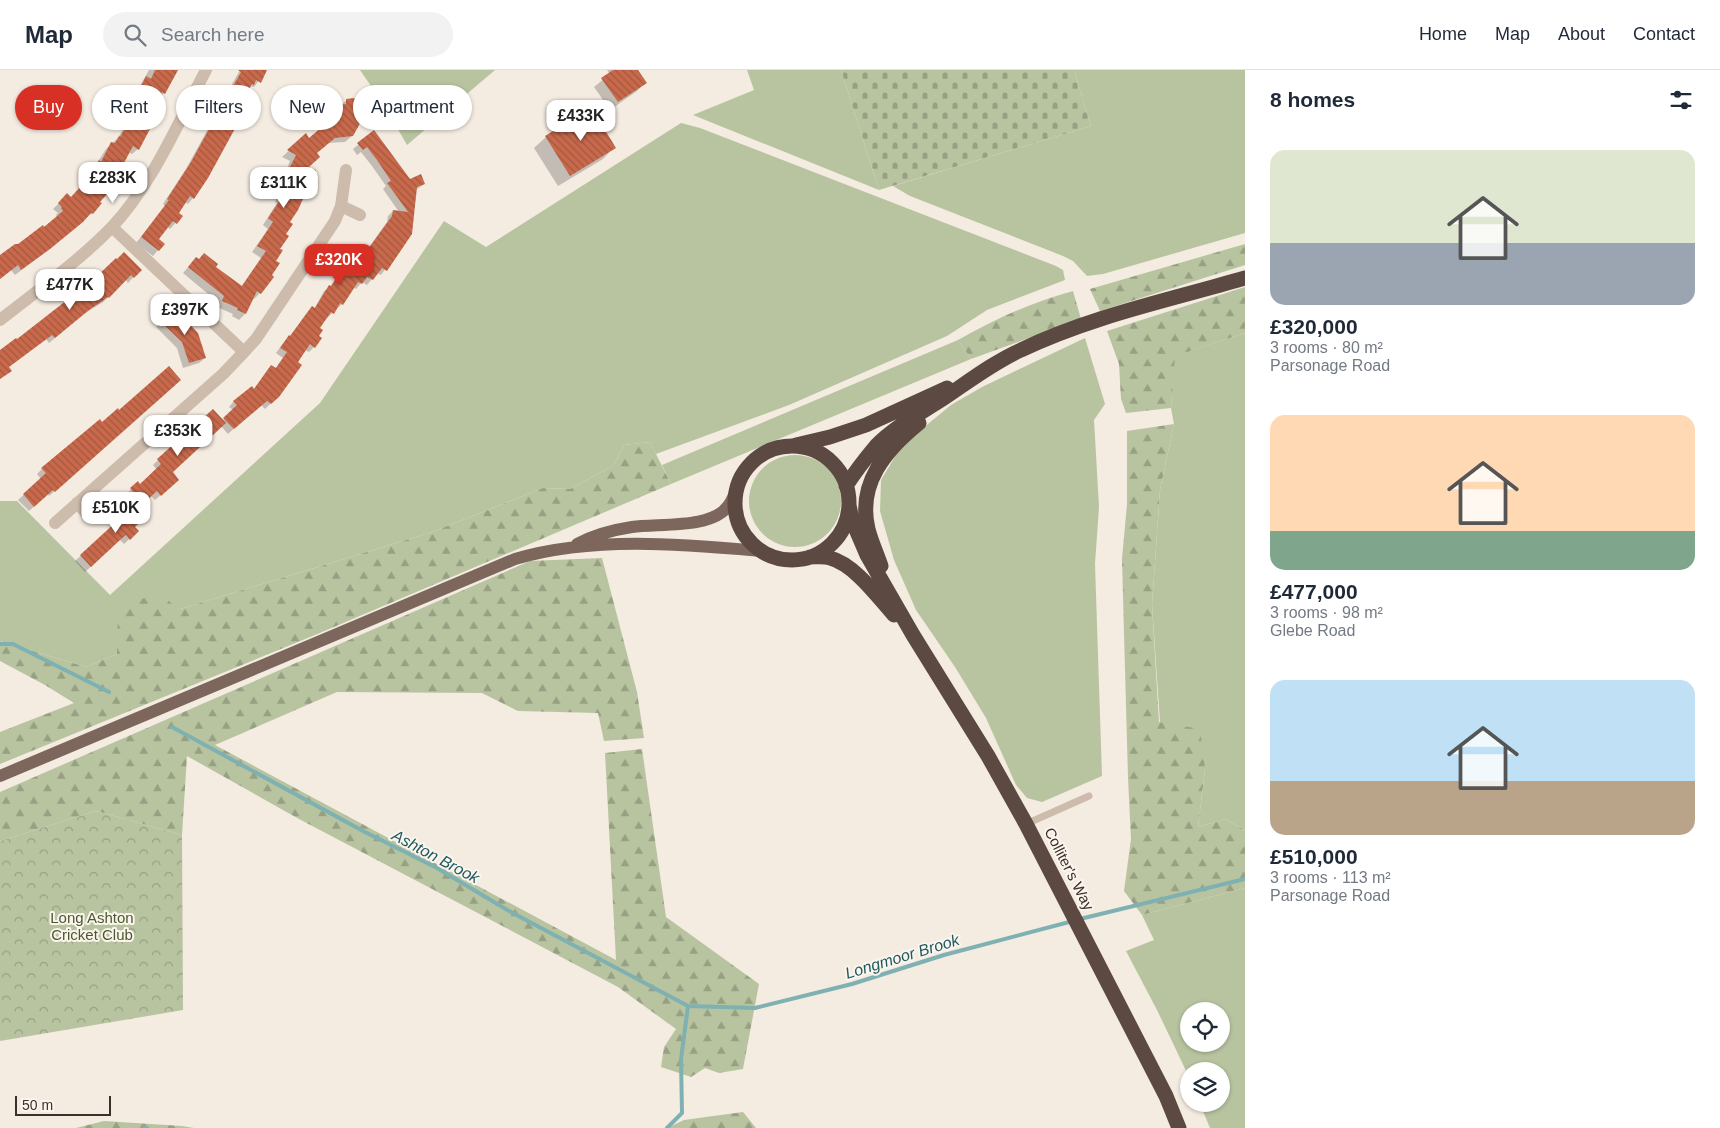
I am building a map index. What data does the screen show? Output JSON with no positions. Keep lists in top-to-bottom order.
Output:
{
  "streets": {
    "highway": ["Colliter's Way"]
  },
  "water": ["Ashton Brook", "Longmoor Brook"],
  "parks": ["Long Ashton Cricket Club"],
  "scale_bar": "50 m",
  "page": {
    "header": "Map",
    "search": "Search here",
    "nav": [
      "Home",
      "Map",
      "About",
      "Contact"
    ],
    "heading": "8 homes",
    "chip": [
      "Buy",
      "Rent",
      "Filters",
      "New",
      "Apartment"
    ],
    "price": [
      "£433K",
      "£283K",
      "£311K",
      "£320K",
      "£477K",
      "£397K",
      "£353K",
      "£510K"
    ],
    "list": [
      {
        "name": "£320,000",
        "note": "3 rooms · 80 m² · Parsonage Road"
      },
      {
        "name": "£477,000",
        "note": "3 rooms · 98 m² · Glebe Road"
      },
      {
        "name": "£510,000",
        "note": "3 rooms · 113 m² · Parsonage Road"
      }
    ],
    "scale": "50 m"
  }
}
